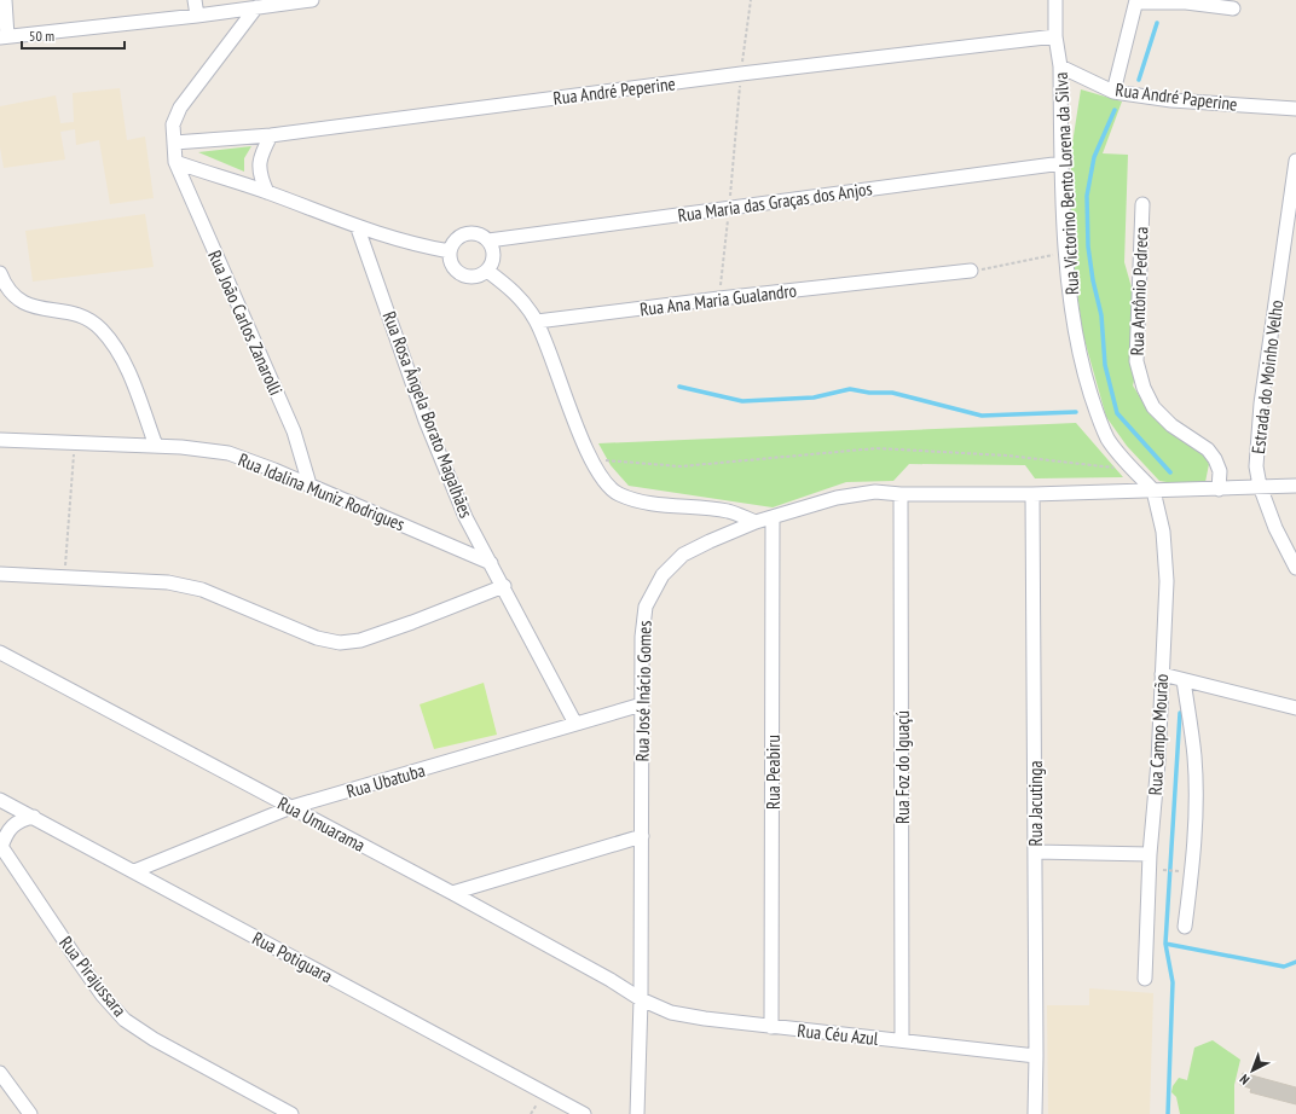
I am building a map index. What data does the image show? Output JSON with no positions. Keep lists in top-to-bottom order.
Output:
{
  "streets": {
    "street": [
      "Rua André Peperine",
      "Rua André Paperine",
      "Rua Victorino Bento Lorena da Silva",
      "Rua Maria das Graças dos Anjos",
      "Rua Antônio Pedreca",
      "Rua Ana Maria Gualandro",
      "Rua João Carlos Zanarolli",
      "Estrada do Moinho Velho",
      "Rua Rosa Ângela Borato Magalhães",
      "Rua Idalina Muniz Rodrigues",
      "Rua José Inácio Gomes",
      "Rua Campo Mourão",
      "Rua Foz do Iguaçú",
      "Rua Peabiru",
      "Rua Ubatuba",
      "Rua Jacutinga",
      "Rua Umuarama",
      "Rua Potiguara",
      "Rua Pirajussara",
      "Rua Céu Azul"
    ]
  },
  "crossings": [
    ["Rua André Peperine", "Rua Victorino Bento Lorena da Silva"],
    ["Rua André Paperine", "Rua Victorino Bento Lorena da Silva"],
    ["Rua Victorino Bento Lorena da Silva", "Rua Maria das Graças dos Anjos"],
    ["Rua Victorino Bento Lorena da Silva", "Rua José Inácio Gomes"],
    ["Rua Victorino Bento Lorena da Silva", "Rua Campo Mourão"],
    ["Rua Antônio Pedreca", "Rua José Inácio Gomes"],
    ["Rua João Carlos Zanarolli", "Rua Idalina Muniz Rodrigues"],
    ["Estrada do Moinho Velho", "Rua José Inácio Gomes"],
    ["Rua Rosa Ângela Borato Magalhães", "Rua Idalina Muniz Rodrigues"],
    ["Rua Rosa Ângela Borato Magalhães", "Rua Ubatuba"],
    ["Rua José Inácio Gomes", "Rua Campo Mourão"],
    ["Rua José Inácio Gomes", "Rua Foz do Iguaçú"],
    ["Rua José Inácio Gomes", "Rua Peabiru"],
    ["Rua José Inácio Gomes", "Rua Ubatuba"],
    ["Rua José Inácio Gomes", "Rua Jacutinga"],
    ["Rua José Inácio Gomes", "Rua Umuarama"],
    ["Rua José Inácio Gomes", "Rua Céu Azul"],
    ["Rua Foz do Iguaçú", "Rua Céu Azul"],
    ["Rua Peabiru", "Rua Céu Azul"],
    ["Rua Ubatuba", "Rua Umuarama"],
    ["Rua Ubatuba", "Rua Potiguara"],
    ["Rua Jacutinga", "Rua Céu Azul"],
    ["Rua Umuarama", "Rua Céu Azul"],
    ["Rua Potiguara", "Rua Pirajussara"]
  ],
  "scale_bar": "50 m",
  "north": "bottom left"
}
